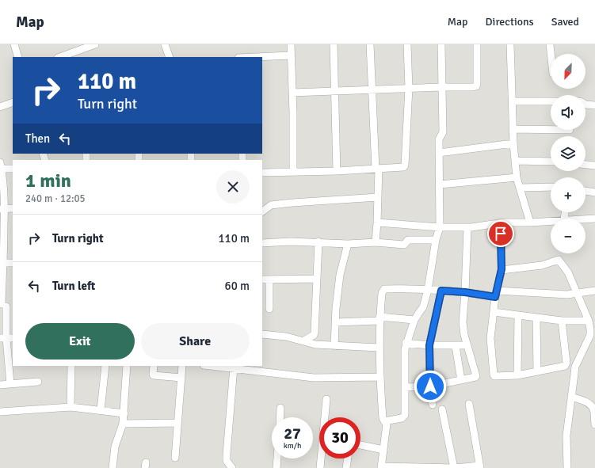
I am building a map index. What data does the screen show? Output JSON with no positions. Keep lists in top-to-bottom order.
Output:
{
  "north": "bottom left",
  "page": {
    "header": "Map",
    "nav": ["Map", "Directions", "Saved"],
    "map_buttons": ["+", "−"],
    "turn": ["110 m", "Turn right"],
    "then": "Then",
    "heading": ["1 min", "240 m · 12:05"],
    "list": [
      {
        "name": "Turn right",
        "value": "110 m"
      },
      {
        "name": "Turn left",
        "value": "60 m"
      }
    ],
    "buttons": ["Exit", "Share"],
    "speed": "27 km/h",
    "limit": "30"
  }
}
